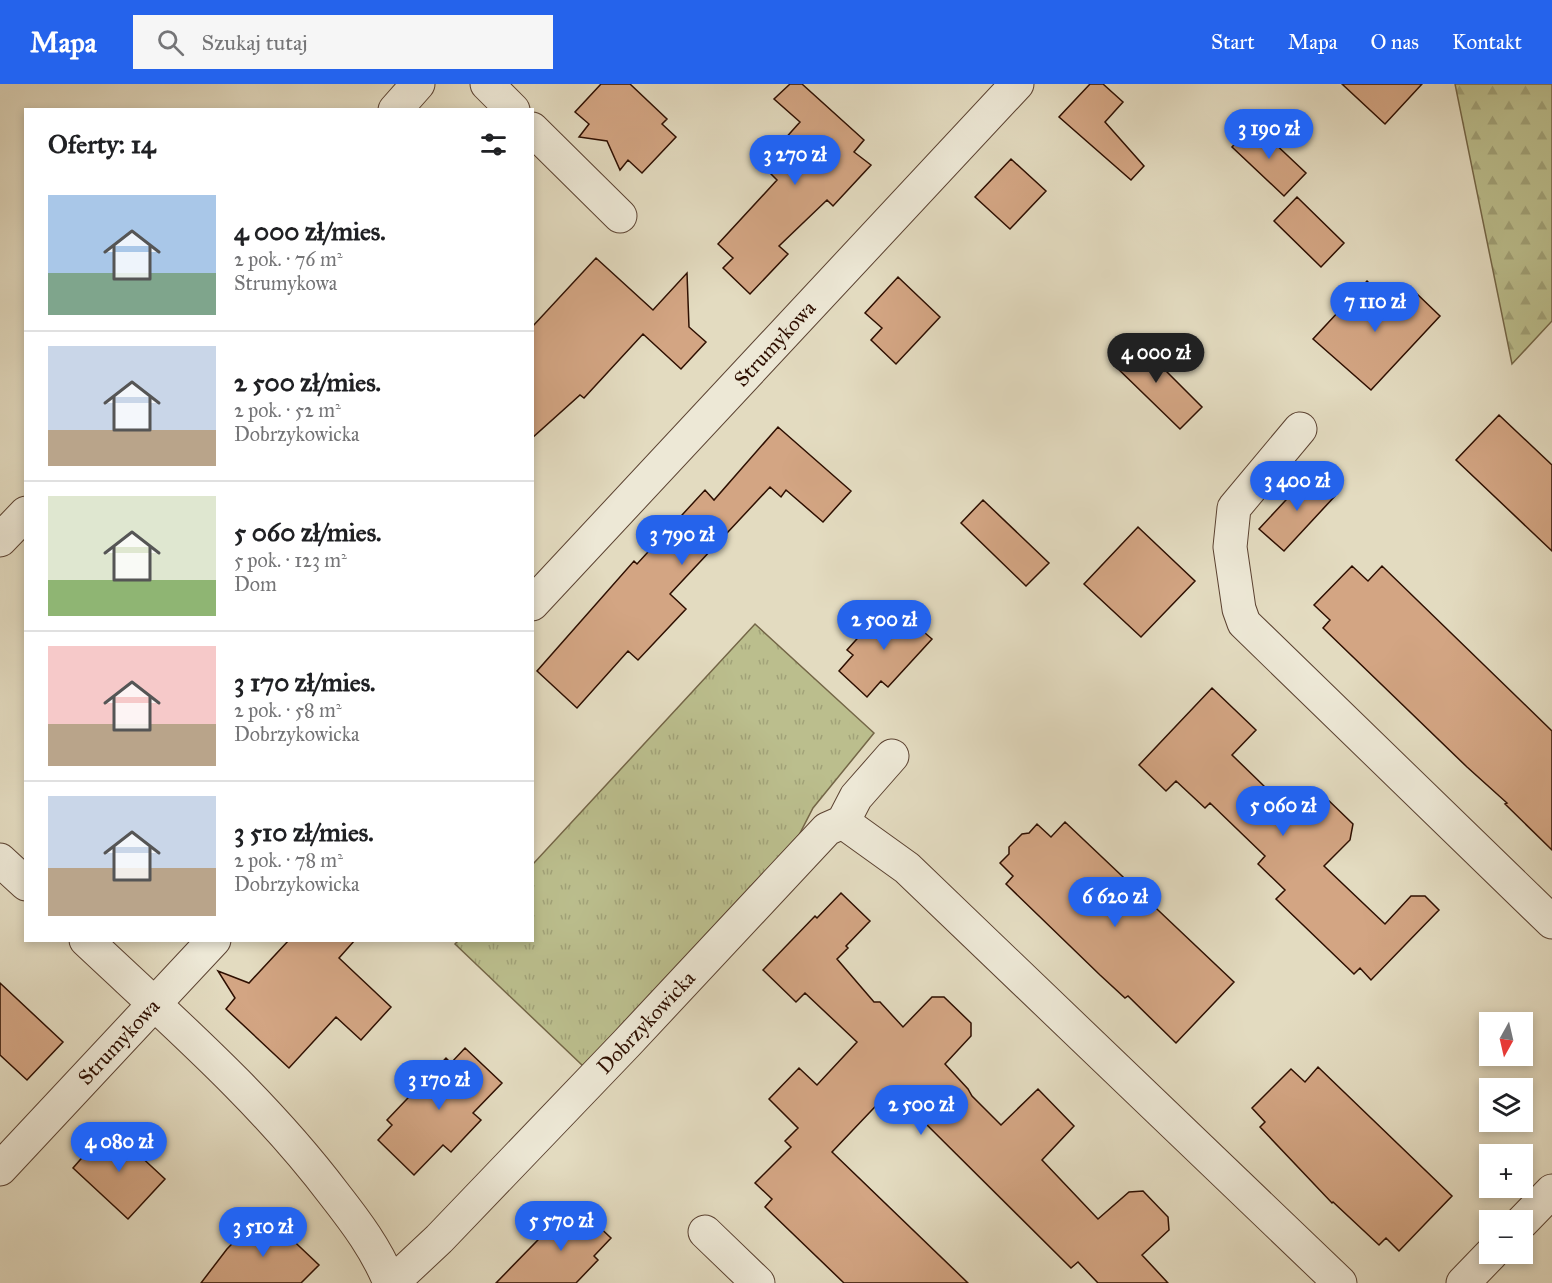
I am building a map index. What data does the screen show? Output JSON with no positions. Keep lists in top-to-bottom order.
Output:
{
  "streets": {
    "street": ["Strumykowa", "Dobrzykowicka"]
  },
  "north": "bottom",
  "page": {
    "header": "Mapa",
    "search": "Szukaj tutaj",
    "nav": [
      "Start",
      "Mapa",
      "O nas",
      "Kontakt"
    ],
    "heading": "Oferty: 14",
    "price": [
      "3 190 zł",
      "3 270 zł",
      "7 110 zł",
      "4 000 zł",
      "3 400 zł",
      "3 790 zł",
      "2 500 zł",
      "5 060 zł",
      "6 620 zł",
      "3 170 zł",
      "2 500 zł",
      "4 080 zł",
      "5 570 zł",
      "3 510 zł"
    ],
    "list": [
      {
        "name": "4 000 zł/mies.",
        "note": "2 pok. · 76 m² · Strumykowa"
      },
      {
        "name": "2 500 zł/mies.",
        "note": "2 pok. · 52 m² · Dobrzykowicka"
      },
      {
        "name": "5 060 zł/mies.",
        "note": "5 pok. · 123 m² · Dom"
      },
      {
        "name": "3 170 zł/mies.",
        "note": "2 pok. · 58 m² · Dobrzykowicka"
      },
      {
        "name": "3 510 zł/mies.",
        "note": "2 pok. · 78 m² · Dobrzykowicka"
      }
    ],
    "map_buttons": ["+", "−"]
  }
}
